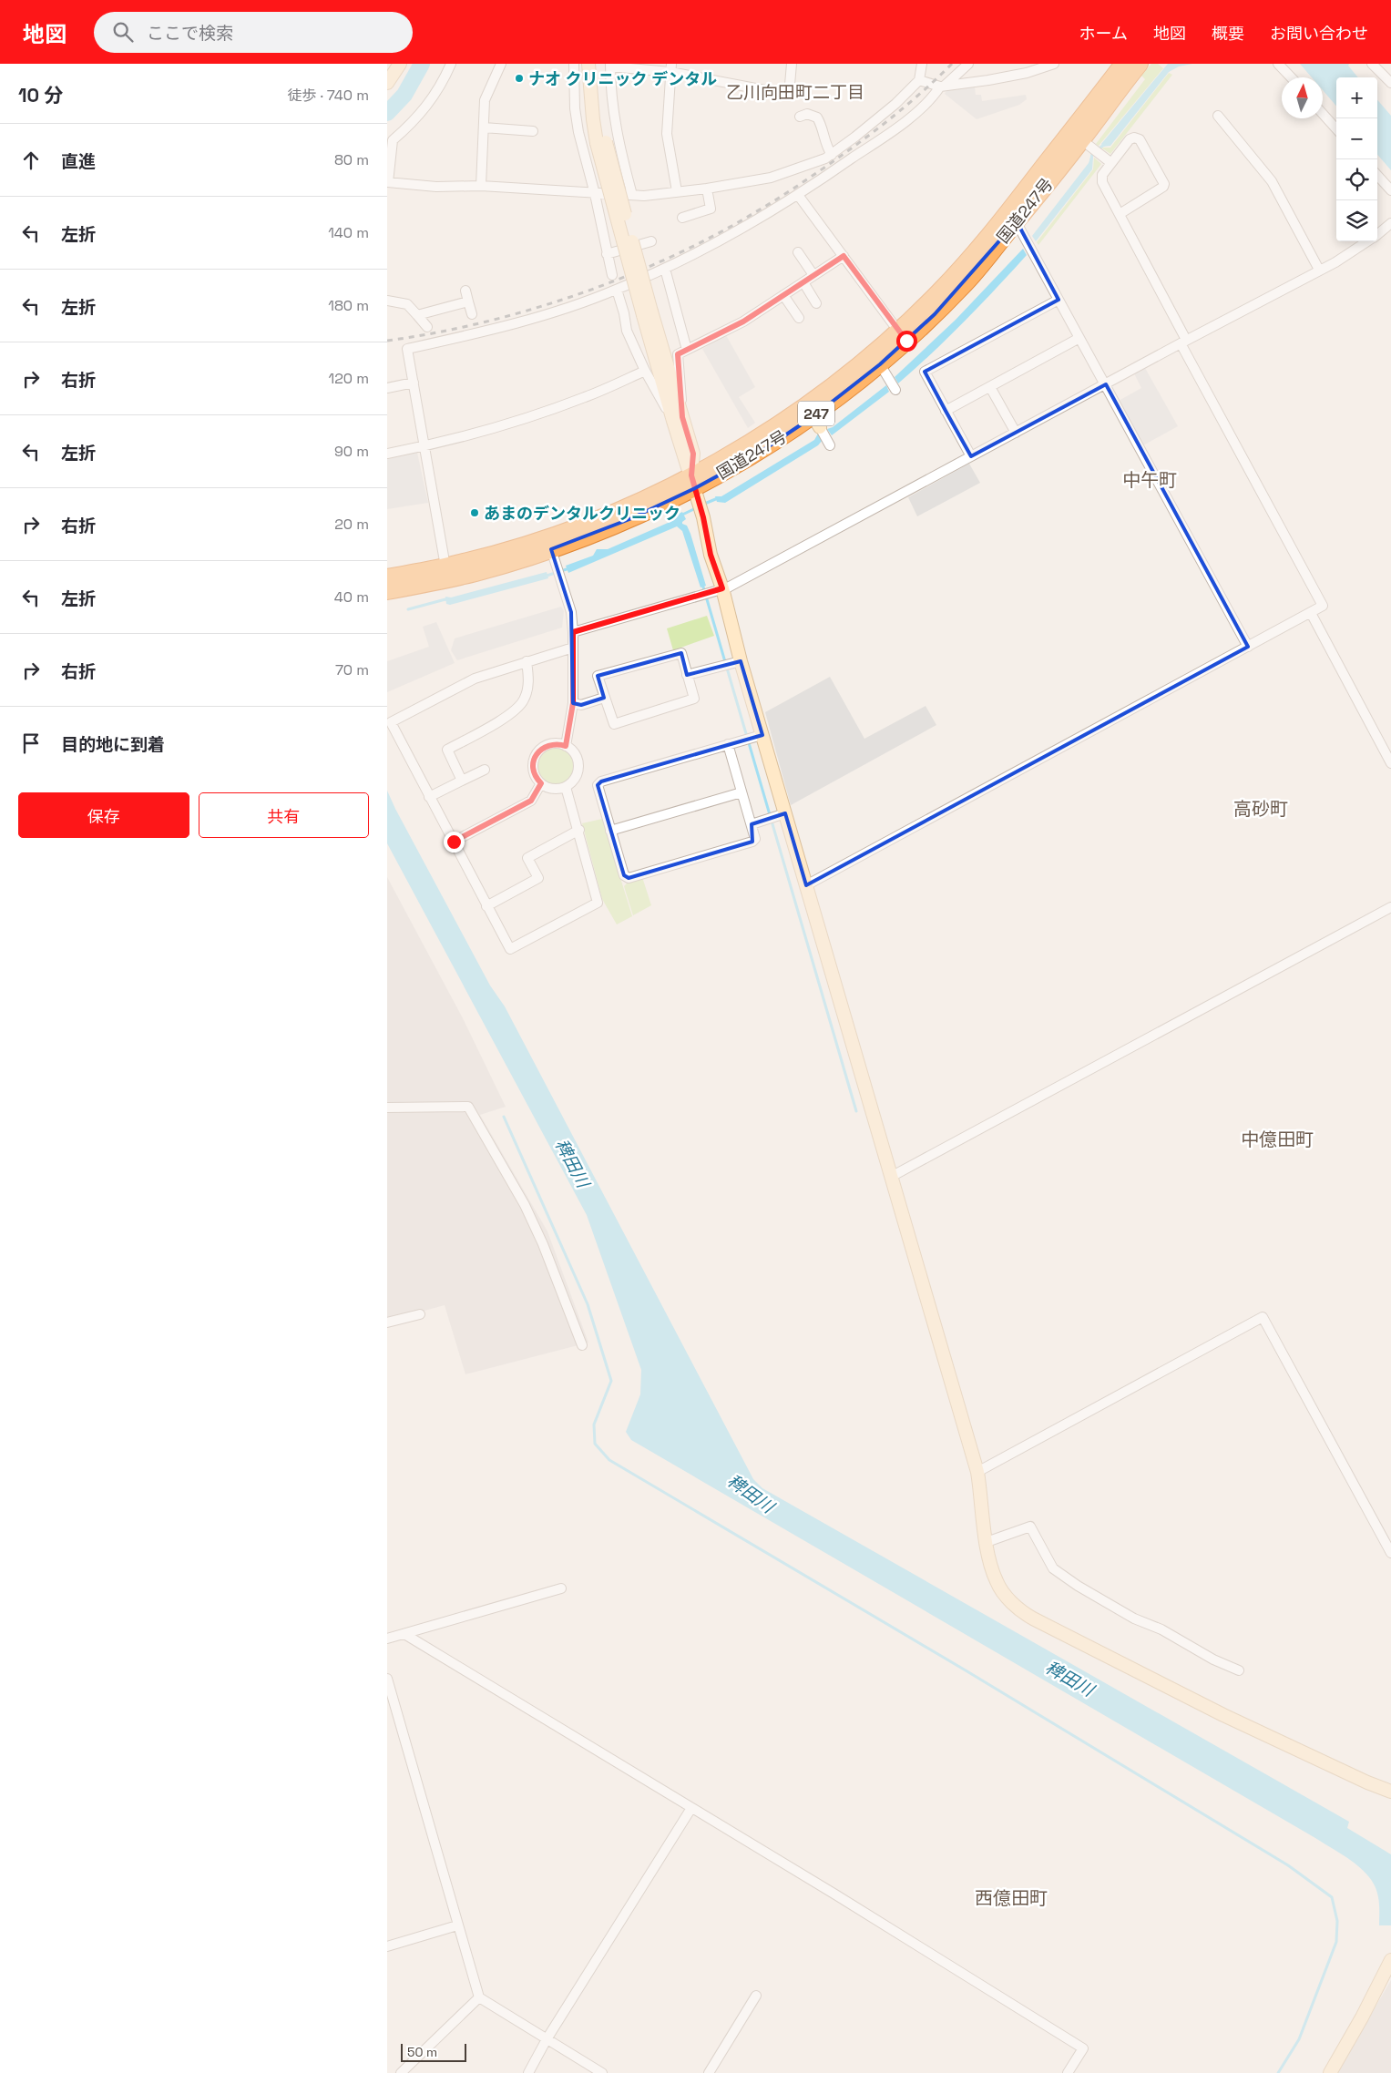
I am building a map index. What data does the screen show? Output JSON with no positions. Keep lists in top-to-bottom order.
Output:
{
  "streets": {
    "highway": ["国道247号", "247"]
  },
  "districts": [
    "乙川向田町二丁目",
    "中午町",
    "高砂町",
    "中億田町",
    "西億田町"
  ],
  "water": ["稗田川"],
  "places": ["ナオ クリニック デンタル", "あまのデンタルクリニック"],
  "scale_bar": "50 m",
  "north": "top",
  "page": {
    "header": "地図",
    "search": "ここで検索",
    "nav": [
      "ホーム",
      "地図",
      "概要",
      "お問い合わせ"
    ],
    "heading": ["10 分", "徒歩 · 740 m"],
    "map_buttons": ["+", "−"],
    "list": [
      ["直進", "80 m"],
      ["左折", "140 m"],
      ["左折", "180 m"],
      ["右折", "120 m"],
      ["左折", "90 m"],
      ["右折", "20 m"],
      ["左折", "40 m"],
      ["右折", "70 m"],
      "目的地に到着"
    ],
    "buttons": ["保存", "共有"],
    "scale": "50 m"
  }
}
